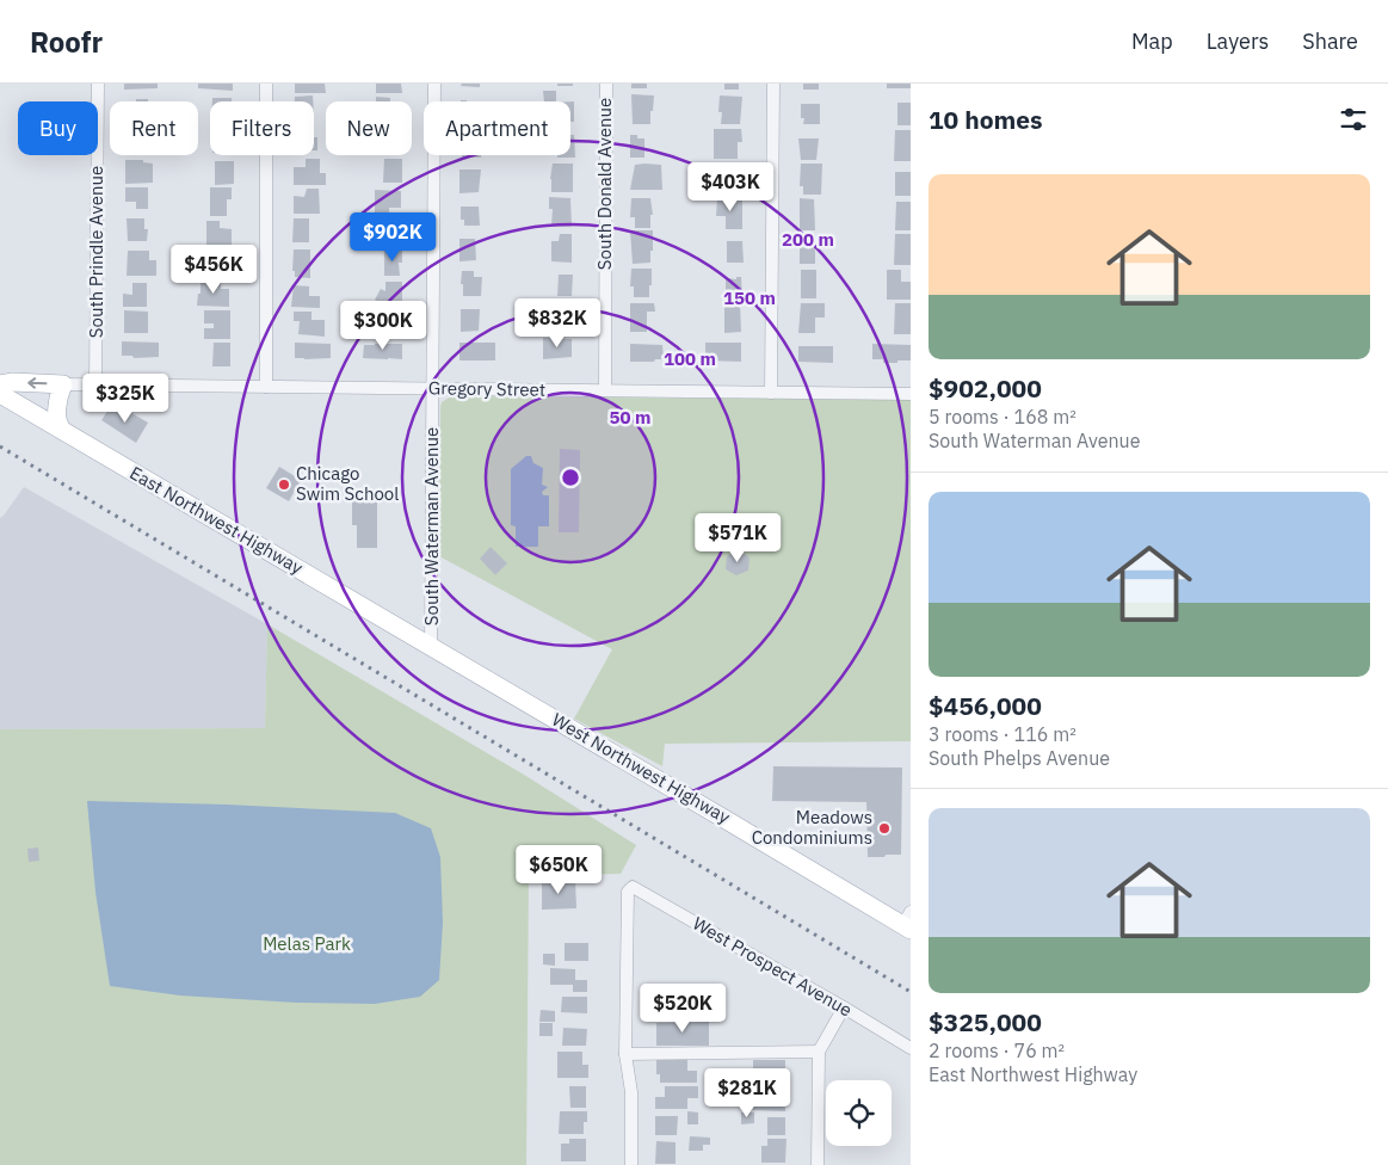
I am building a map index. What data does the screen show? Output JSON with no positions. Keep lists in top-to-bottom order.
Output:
{
  "streets": {
    "main road": ["East Northwest Highway", "West Northwest Highway"],
    "street": [
      "South Donald Avenue",
      "South Prindle Avenue",
      "Gregory Street",
      "South Waterman Avenue",
      "West Prospect Avenue"
    ]
  },
  "crossings": [
    ["South Donald Avenue", "Gregory Street"],
    ["South Prindle Avenue", "Gregory Street"],
    ["Gregory Street", "South Waterman Avenue"],
    ["East Northwest Highway", "South Waterman Avenue"],
    ["East Northwest Highway", "West Northwest Highway"],
    ["South Waterman Avenue", "West Northwest Highway"]
  ],
  "parks": ["Melas Park"],
  "places": ["Chicago Swim School", "Meadows Condominiums"],
  "page": {
    "header": "Roofr",
    "nav": ["Map", "Layers", "Share"],
    "heading": "10 homes",
    "chip": [
      "Buy",
      "Rent",
      "Filters",
      "New",
      "Apartment"
    ],
    "list": [
      {
        "name": "$902,000",
        "note": "5 rooms · 168 m² · South Waterman Avenue"
      },
      {
        "name": "$456,000",
        "note": "3 rooms · 116 m² · South Phelps Avenue"
      },
      {
        "name": "$325,000",
        "note": "2 rooms · 76 m² · East Northwest Highway"
      }
    ],
    "price": [
      "$403K",
      "$902K",
      "$456K",
      "$832K",
      "$300K",
      "$325K",
      "$571K",
      "$650K",
      "$520K",
      "$281K"
    ]
  },
  "rings": [
    "200 m",
    "150 m",
    "100 m",
    "50 m"
  ]
}
